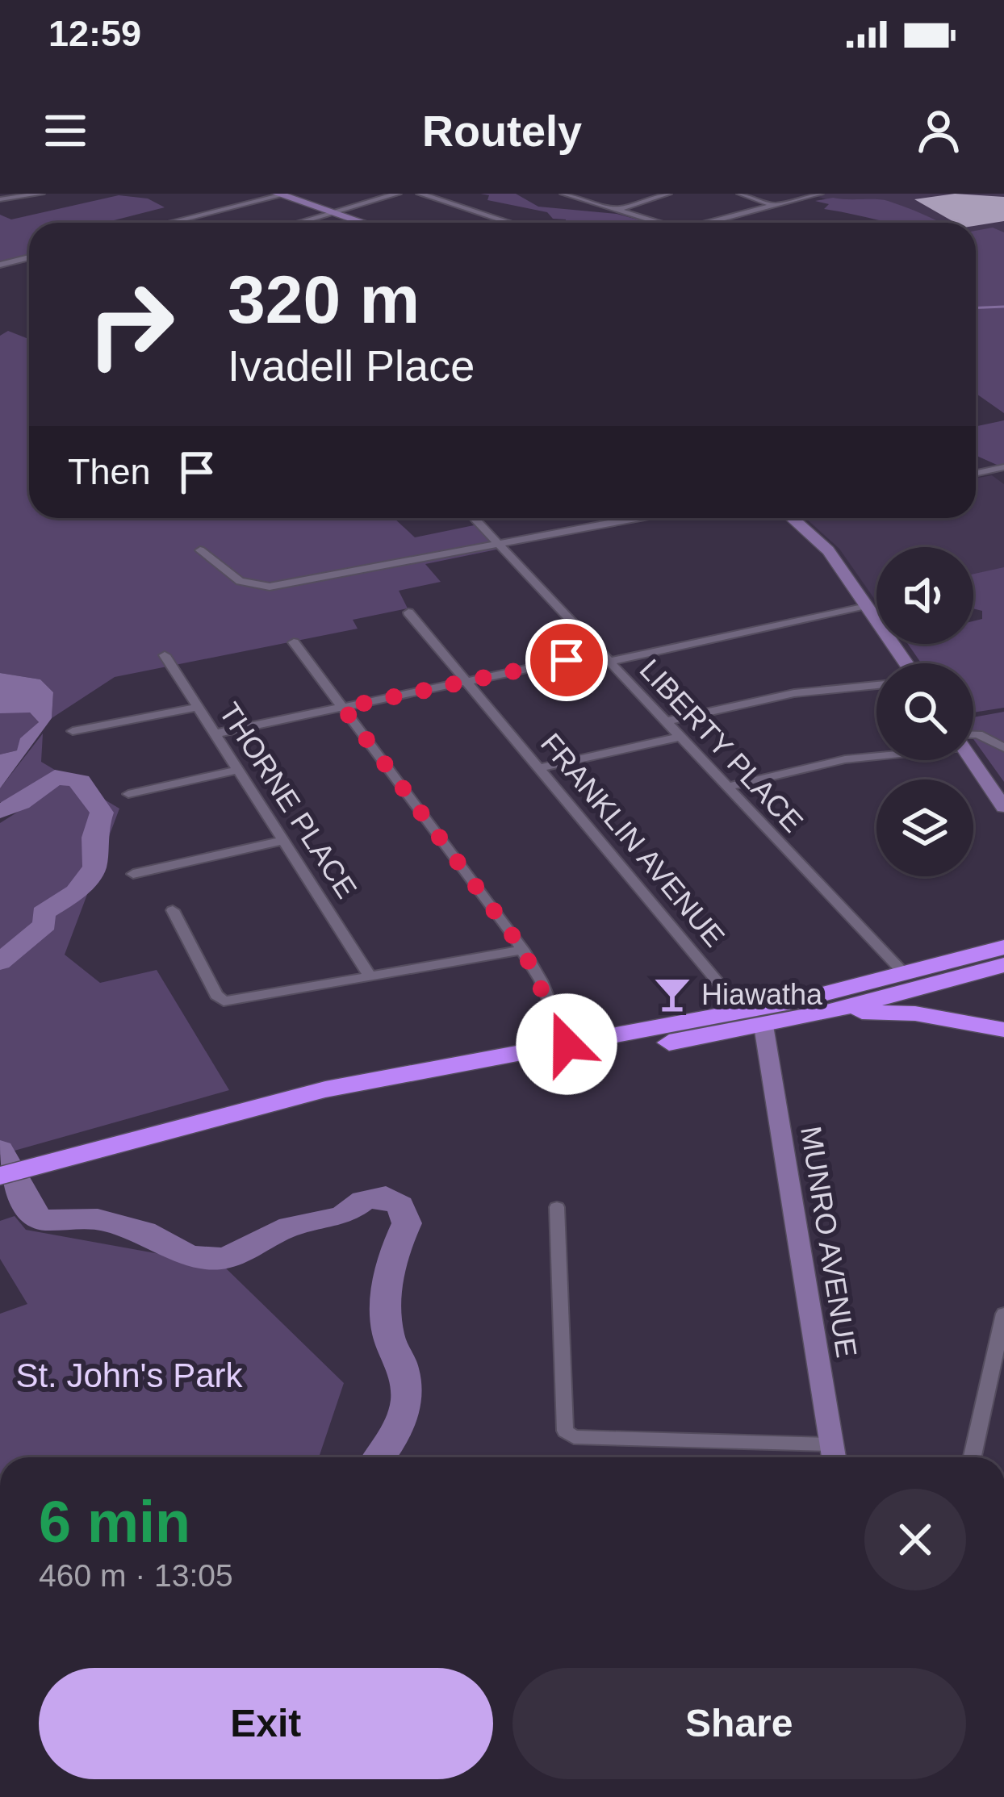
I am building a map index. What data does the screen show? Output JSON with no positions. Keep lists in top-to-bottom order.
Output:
{
  "streets": {
    "street": [
      "LIBERTY PLACE",
      "THORNE PLACE",
      "FRANKLIN AVENUE",
      "MUNRO AVENUE"
    ]
  },
  "crossings": [
    ["FRANKLIN AVENUE", "MUNRO AVENUE"]
  ],
  "parks": ["St. John's Park"],
  "places": {
    "bar": ["Hiawatha"]
  },
  "page": {
    "status": "12:59",
    "header": "Routely",
    "turn": ["320 m", "Ivadell Place"],
    "then": "Then",
    "heading": ["6 min", "460 m · 13:05"],
    "buttons": ["Exit", "Share"]
  }
}
